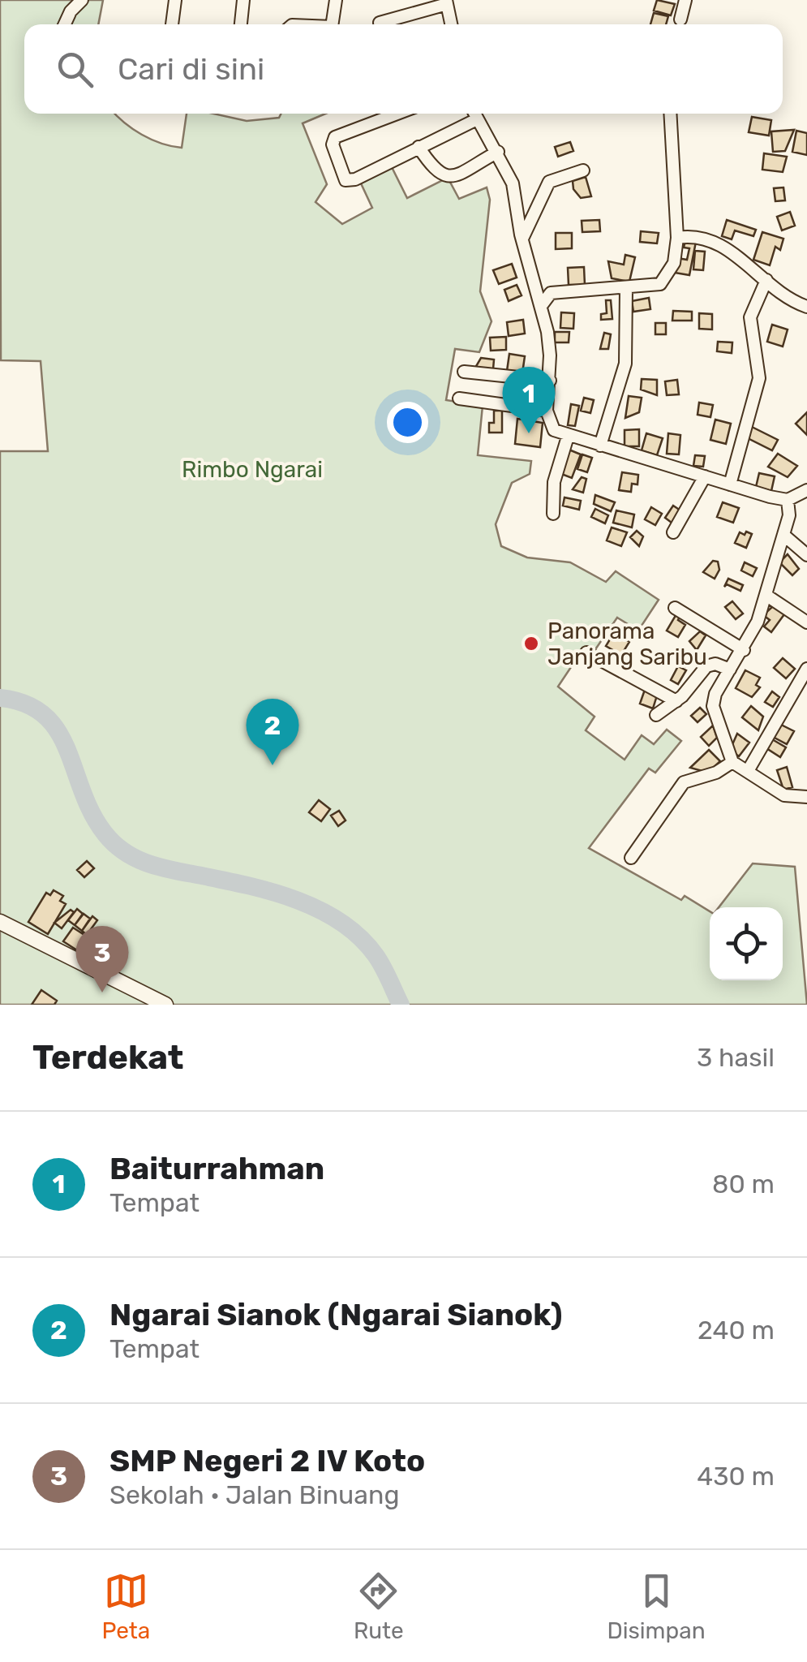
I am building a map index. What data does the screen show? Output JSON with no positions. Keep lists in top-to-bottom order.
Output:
{
  "parks": ["Rimbo Ngarai"],
  "places": ["Panorama Janjang Saribu"],
  "page": {
    "search": "Cari di sini",
    "pins": ["1", "2", "3"],
    "heading": ["Terdekat", "3 hasil"],
    "list": [
      {
        "mark": "1",
        "name": "Baiturrahman",
        "note": "Tempat",
        "value": "80 m"
      },
      {
        "mark": "2",
        "name": "Ngarai Sianok (Ngarai Sianok)",
        "note": "Tempat",
        "value": "240 m"
      },
      {
        "mark": "3",
        "name": "SMP Negeri 2 IV Koto",
        "note": "Sekolah · Jalan Binuang",
        "value": "430 m"
      }
    ],
    "nav": ["Peta", "Rute", "Disimpan"]
  }
}
